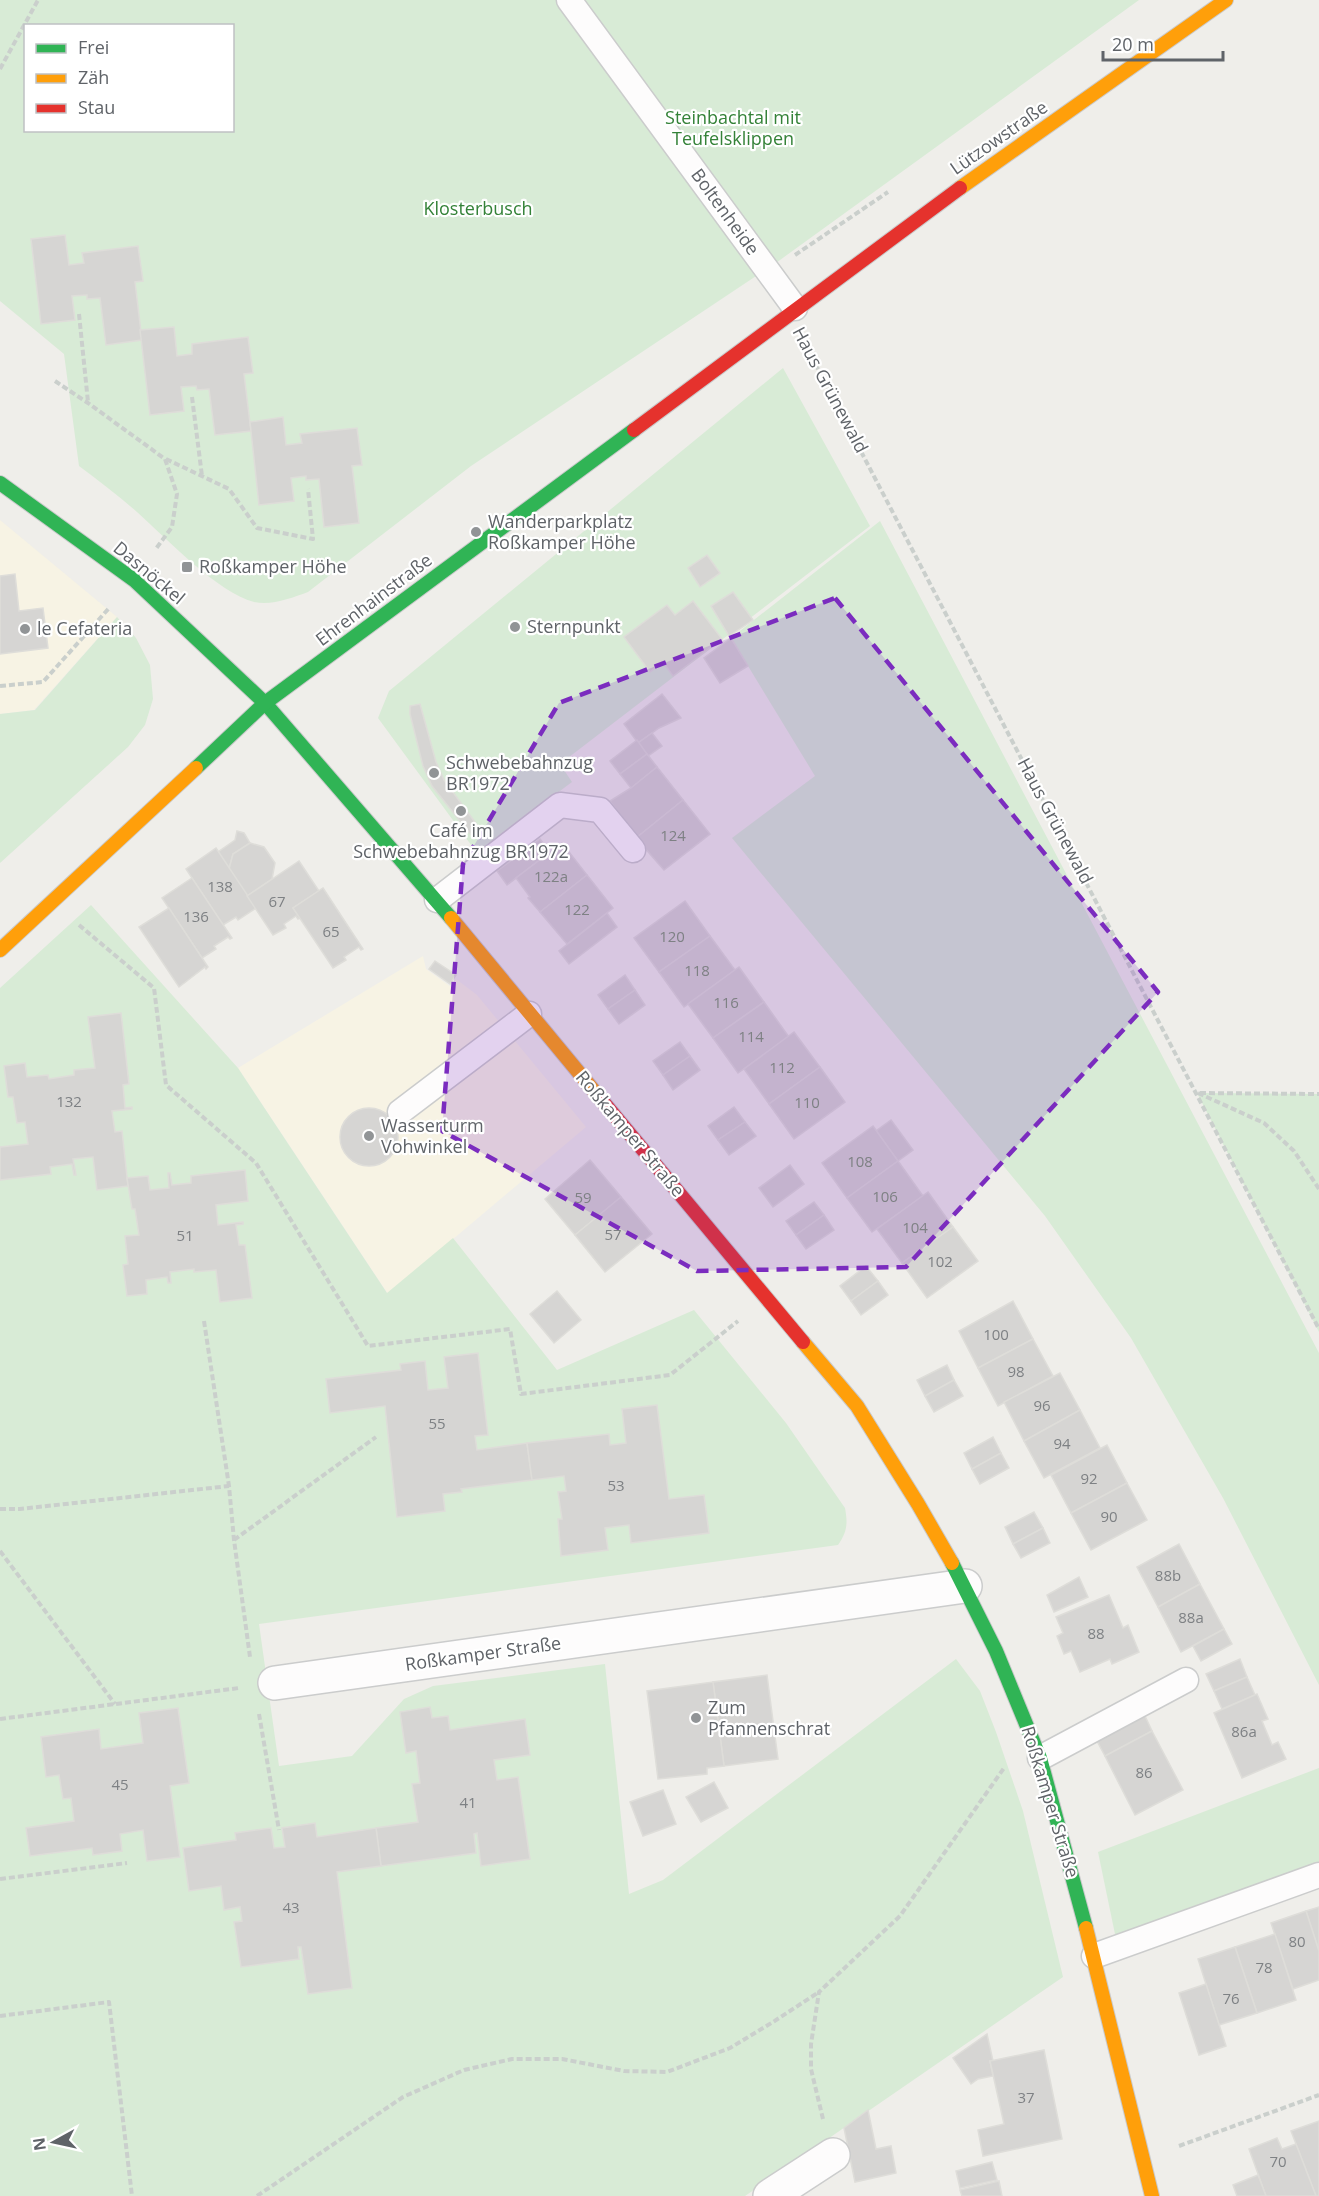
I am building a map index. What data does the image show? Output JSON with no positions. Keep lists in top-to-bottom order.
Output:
{
  "streets": {
    "street": [
      "Lützowstraße",
      "Dasnöckel",
      "Ehrenhainstraße",
      "Roßkamper Straße"
    ],
    "lane": ["Boltenheide"],
    "path": ["Haus Grünewald"]
  },
  "crossings": [
    ["Lützowstraße", "Boltenheide"],
    ["Lützowstraße", "Haus Grünewald"],
    ["Lützowstraße", "Ehrenhainstraße"],
    ["Boltenheide", "Haus Grünewald"],
    ["Boltenheide", "Ehrenhainstraße"],
    ["Haus Grünewald", "Ehrenhainstraße"],
    ["Dasnöckel", "Ehrenhainstraße"],
    ["Dasnöckel", "Roßkamper Straße"],
    ["Ehrenhainstraße", "Roßkamper Straße"]
  ],
  "parks": ["Steinbachtal mit Teufelsklippen", "Klosterbusch"],
  "places": {
    "other": [
      "Wanderparkplatz Roßkamper Höhe",
      "Sternpunkt",
      "le Cefateria",
      "Schwebebahnzug BR1972",
      "Café im Schwebebahnzug BR1972",
      "Wasserturm Vohwinkel",
      "Zum Pfannenschrat"
    ],
    "transit": ["Roßkamper Höhe"]
  },
  "house_numbers": [
    "124",
    "122a",
    "138",
    "67",
    "122",
    "136",
    "65",
    "120",
    "118",
    "116",
    "114",
    "112",
    "132",
    "110",
    "108",
    "106",
    "59",
    "104",
    "57",
    "51",
    "102",
    "100",
    "98",
    "96",
    "55",
    "94",
    "92",
    "53",
    "90",
    "88b",
    "88a",
    "88",
    "86a",
    "86",
    "45",
    "41",
    "43",
    "80",
    "78",
    "76",
    "37",
    "70"
  ],
  "legend": ["Frei", "Zäh", "Stau"],
  "scale_bar": "20 m",
  "north": "left"
}
